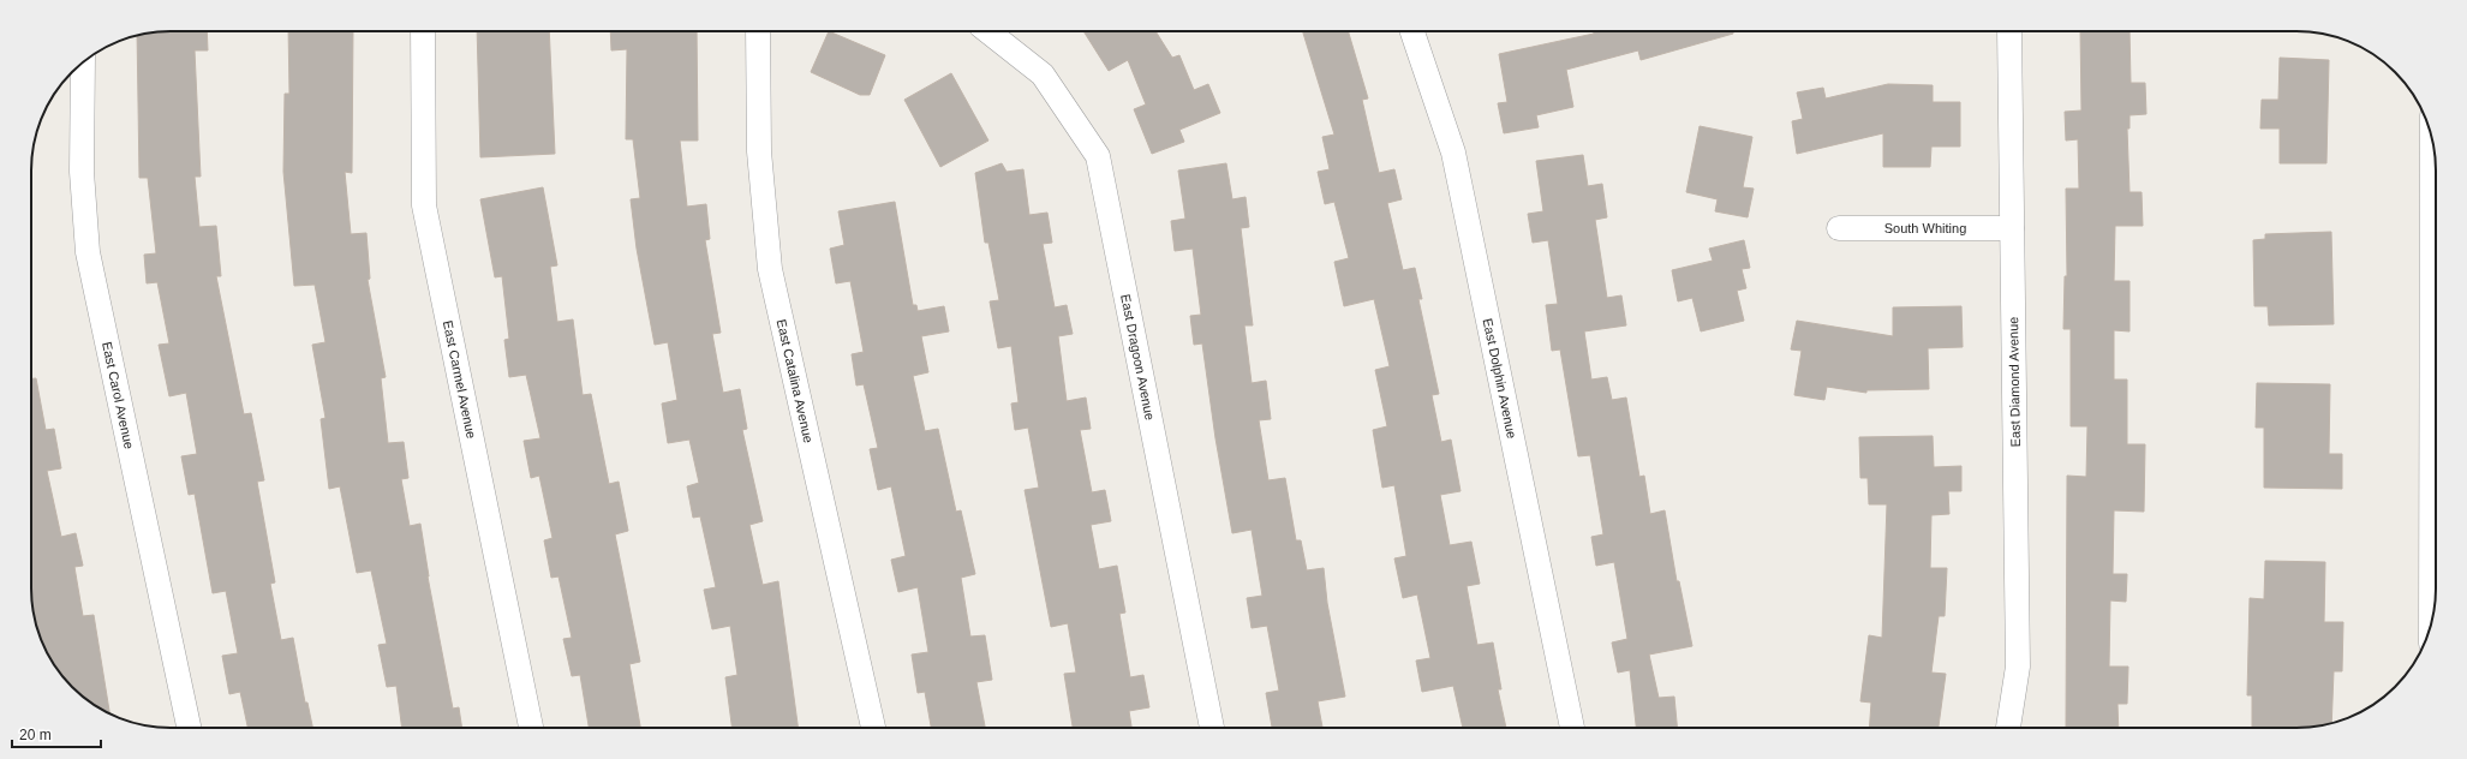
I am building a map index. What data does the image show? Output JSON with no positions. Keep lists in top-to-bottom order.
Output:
{
  "streets": {
    "street": [
      "South Whiting",
      "East Dragoon Avenue",
      "East Dolphin Avenue",
      "East Carmel Avenue",
      "East Catalina Avenue",
      "East Diamond Avenue",
      "East Carol Avenue"
    ]
  },
  "crossings": [
    ["South Whiting", "East Diamond Avenue"]
  ],
  "scale_bar": "20 m"
}
